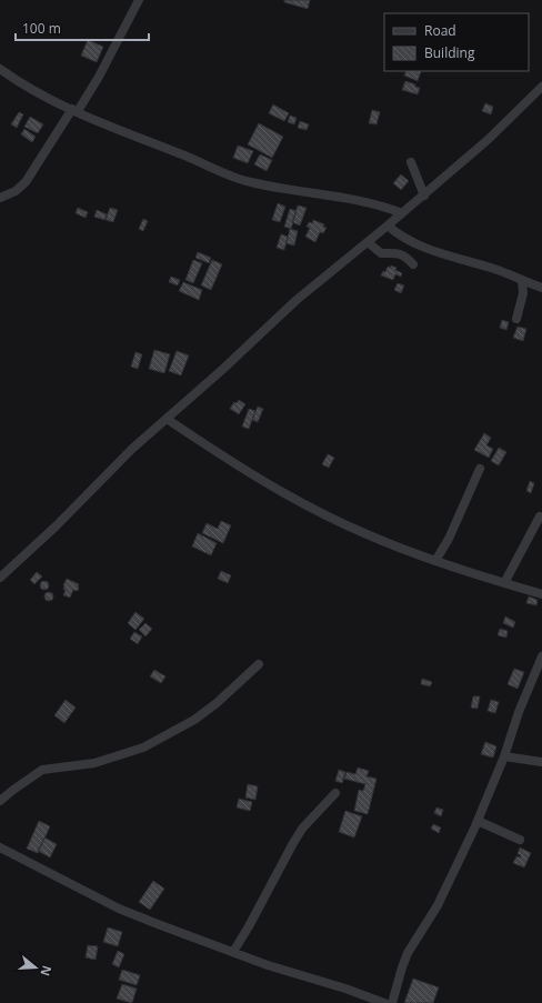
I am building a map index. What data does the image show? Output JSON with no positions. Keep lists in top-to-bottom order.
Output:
{
  "legend": ["Road", "Building"],
  "scale_bar": "100 m",
  "north": "right"
}
